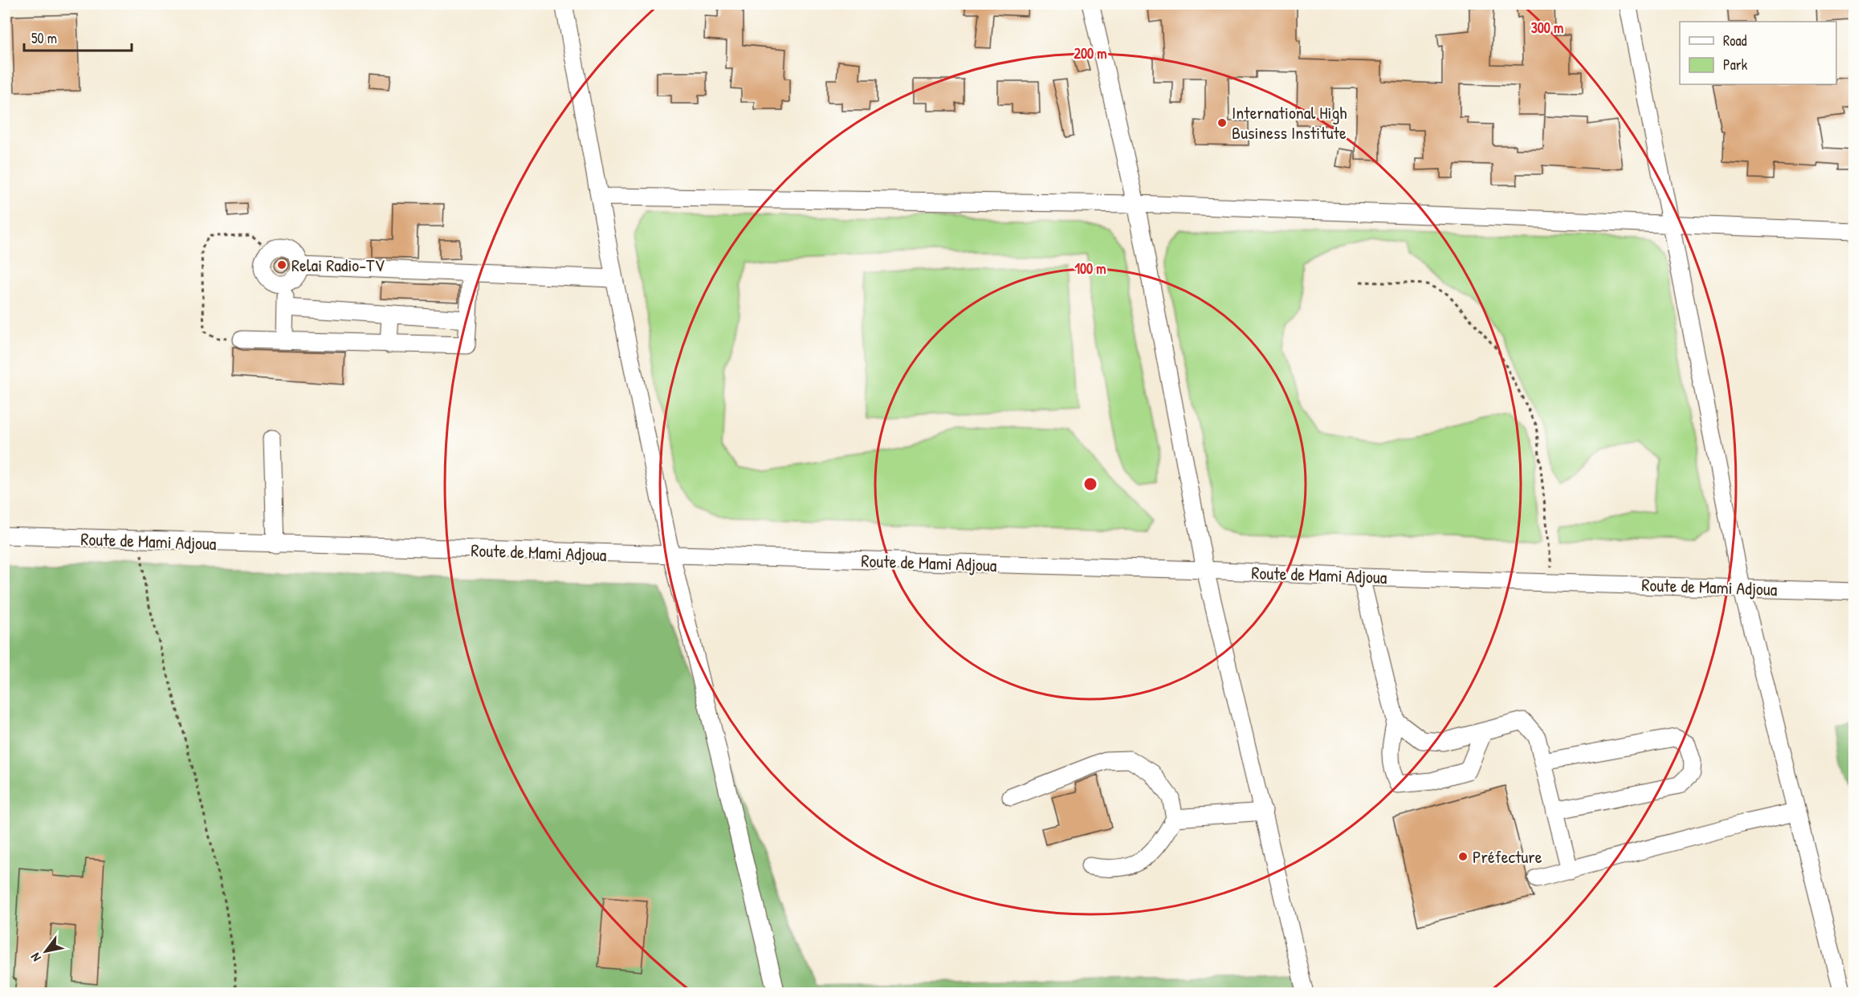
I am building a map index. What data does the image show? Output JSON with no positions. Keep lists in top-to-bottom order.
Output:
{
  "streets": {
    "street": ["Route de Mami Adjoua"]
  },
  "places": ["International High Business Institute", "Relai Radio-TV", "Préfecture"],
  "legend": ["Road", "Park"],
  "scale_bar": "50 m",
  "north": "bottom left",
  "rings": ["300 m", "200 m", "100 m"]
}
